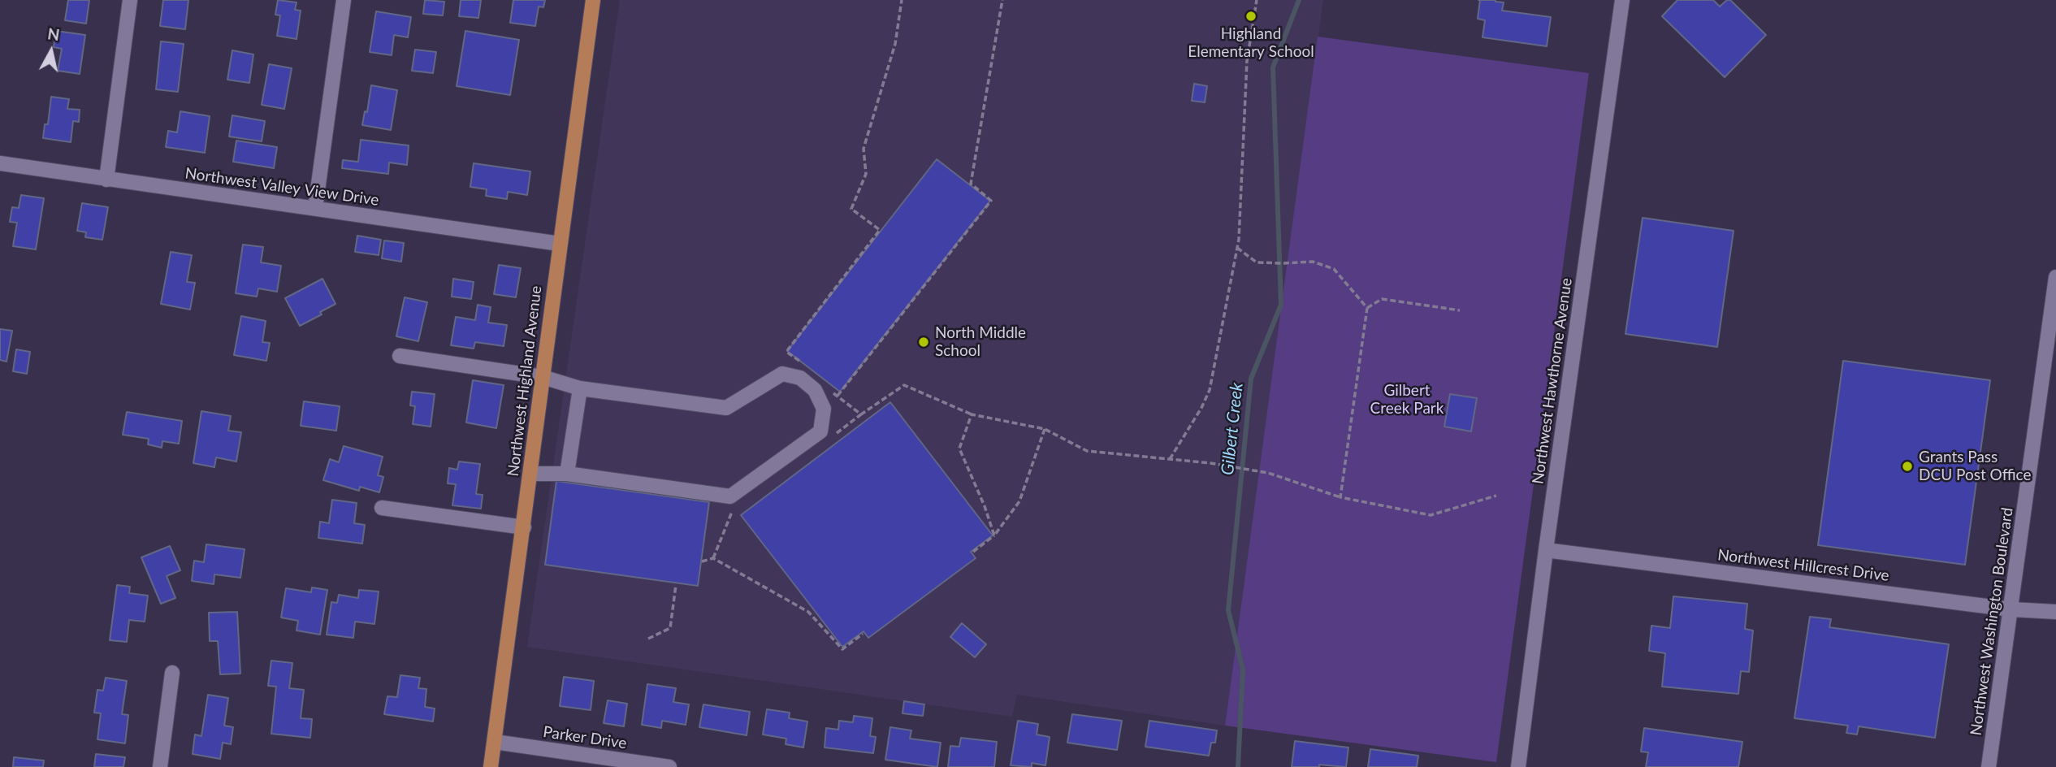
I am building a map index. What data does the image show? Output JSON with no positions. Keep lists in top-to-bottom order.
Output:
{
  "streets": {
    "main road": ["Northwest Highland Avenue"],
    "street": [
      "Northwest Valley View Drive",
      "Northwest Hawthorne Avenue",
      "Northwest Hillcrest Drive",
      "Northwest Washington Boulevard",
      "Parker Drive"
    ]
  },
  "crossings": [
    ["Northwest Valley View Drive", "Northwest Highland Avenue"],
    ["Northwest Highland Avenue", "Parker Drive"],
    ["Northwest Hawthorne Avenue", "Northwest Hillcrest Drive"],
    ["Northwest Hillcrest Drive", "Northwest Washington Boulevard"]
  ],
  "water": ["Gilbert Creek"],
  "parks": ["Gilbert Creek Park"],
  "places": ["Highland Elementary School", "North Middle School", "Grants Pass DCU Post Office"],
  "north": "top"
}
